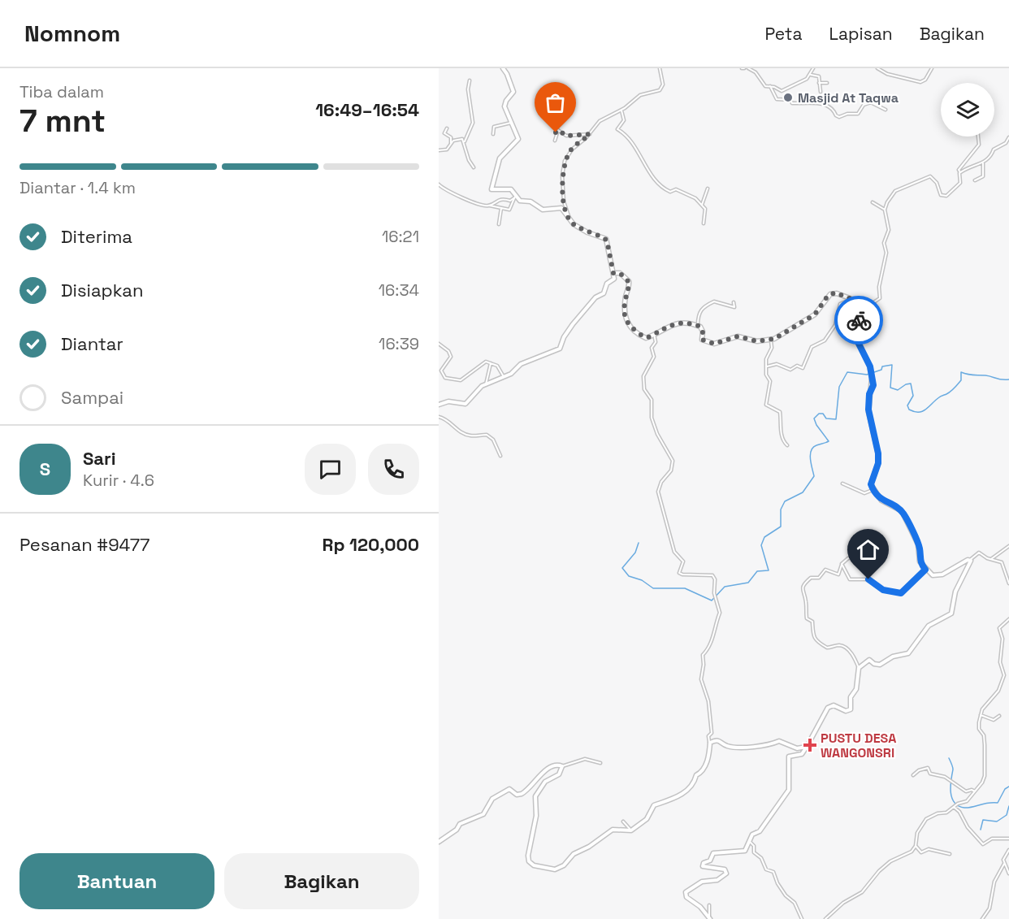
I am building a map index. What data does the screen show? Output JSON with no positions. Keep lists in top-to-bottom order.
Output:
{
  "places": {
    "other": ["Masjid At Taqwa"],
    "health": ["PUSTU DESA WANGONSRI"]
  },
  "page": {
    "header": "Nomnom",
    "nav": ["Peta", "Lapisan", "Bagikan"],
    "heading": ["7 mnt", "Tiba dalam", "16:49–16:54"],
    "panel": [
      "Sari",
      "Kurir · 4.6",
      "Pesanan #9477",
      "Rp 120,000"
    ],
    "bar": "Diantar · 1.4 km",
    "list": [
      ["Diterima", "16:21"],
      ["Disiapkan", "16:34"],
      ["Diantar", "16:39"],
      "Sampai"
    ],
    "round": "S",
    "buttons": ["Bantuan", "Bagikan"]
  }
}
